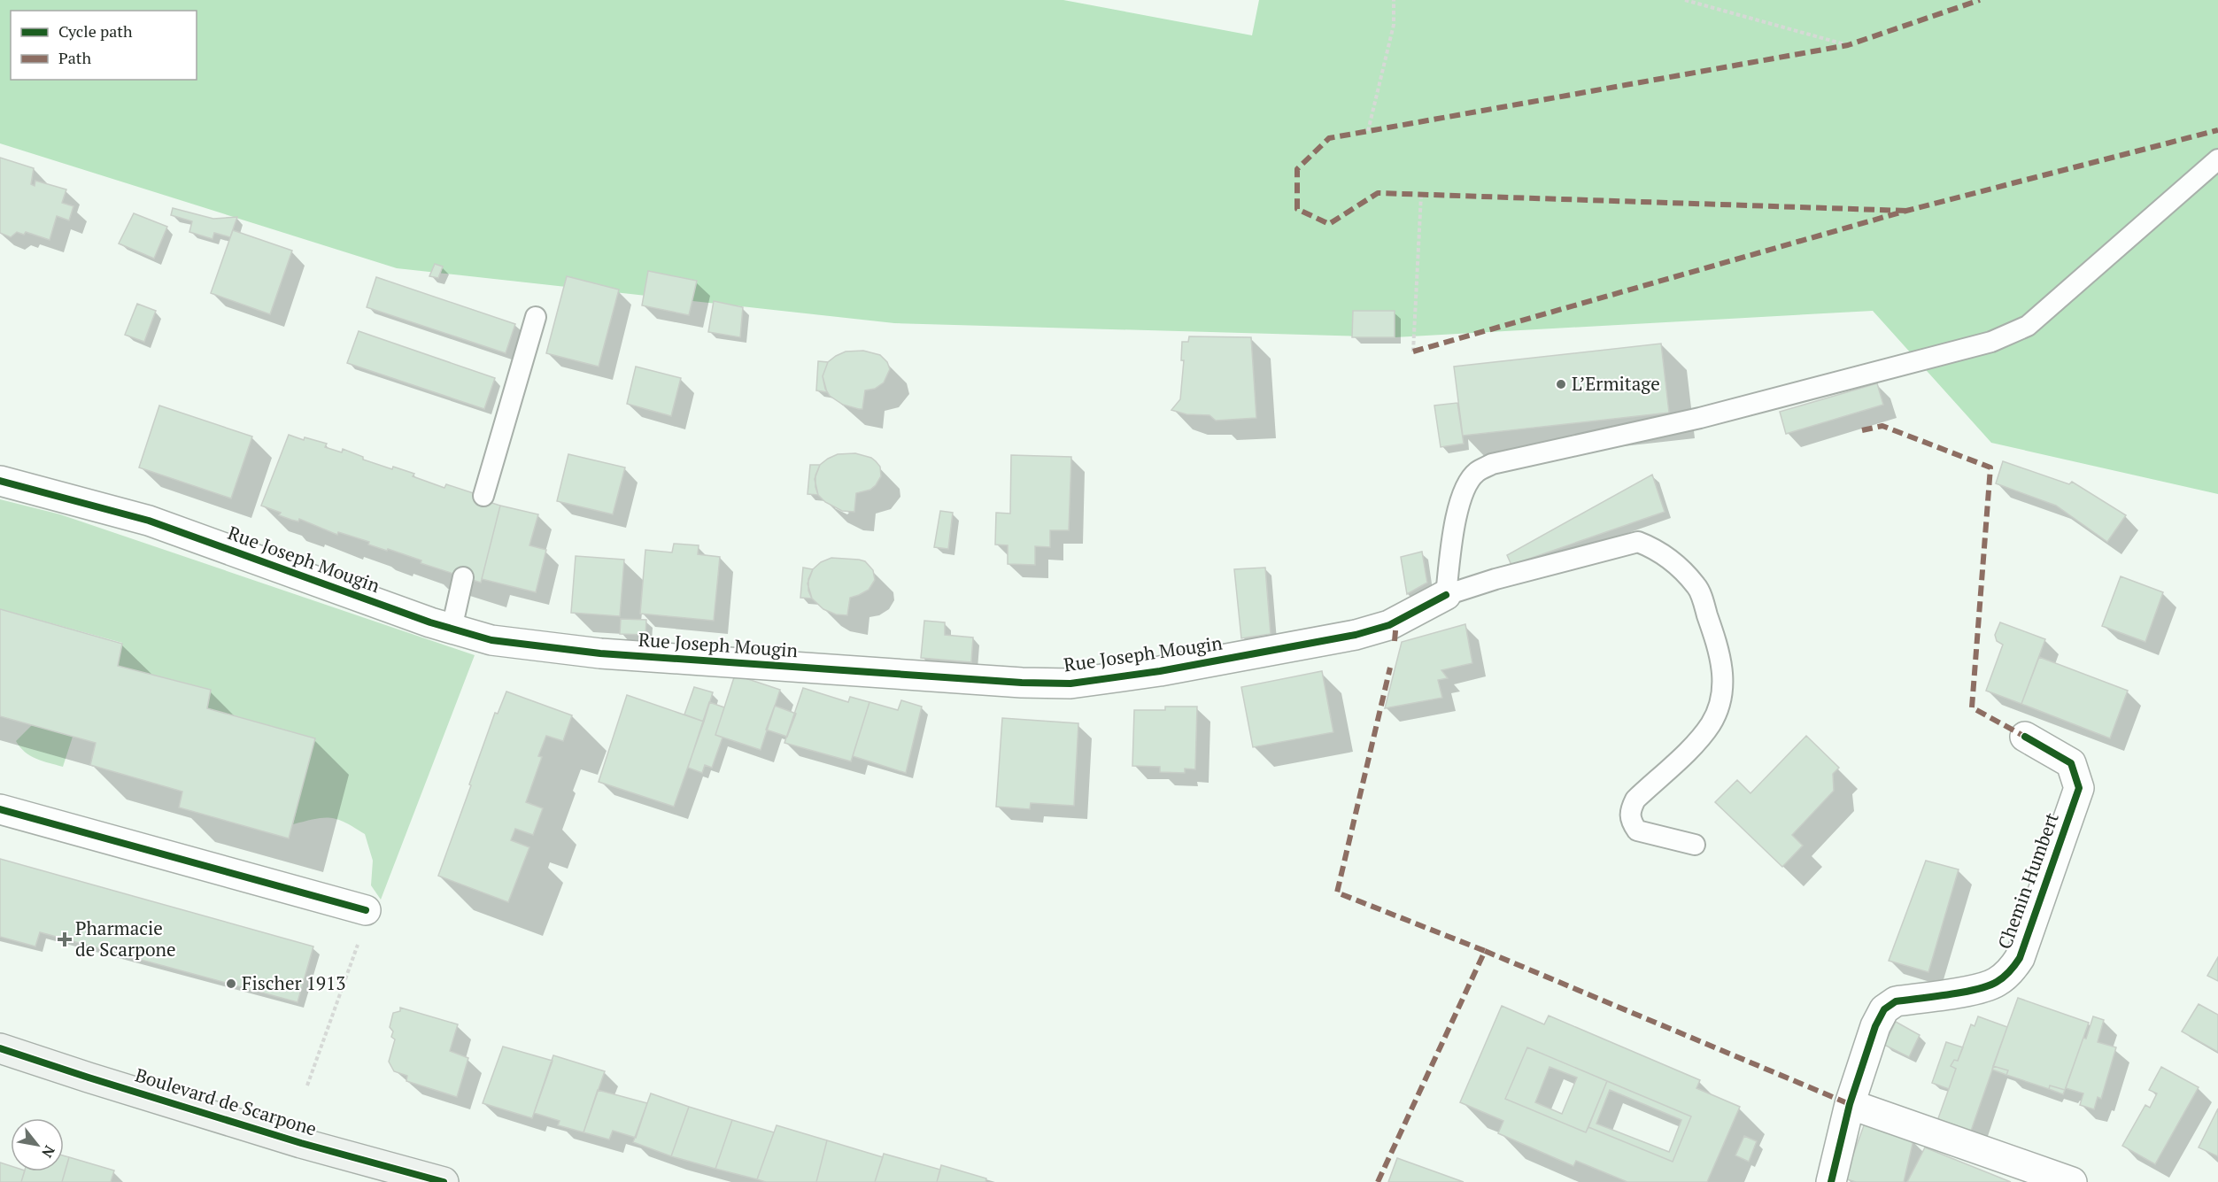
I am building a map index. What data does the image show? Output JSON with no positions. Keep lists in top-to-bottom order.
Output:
{
  "streets": {
    "main road": ["Boulevard de Scarpone"],
    "street": ["Rue Joseph Mougin", "Chemin Humbert"]
  },
  "places": {
    "other": ["L’Ermitage", "Fischer 1913"],
    "health": ["Pharmacie de Scarpone"]
  },
  "legend": ["Cycle path", "Path"],
  "north": "bottom right"
}
